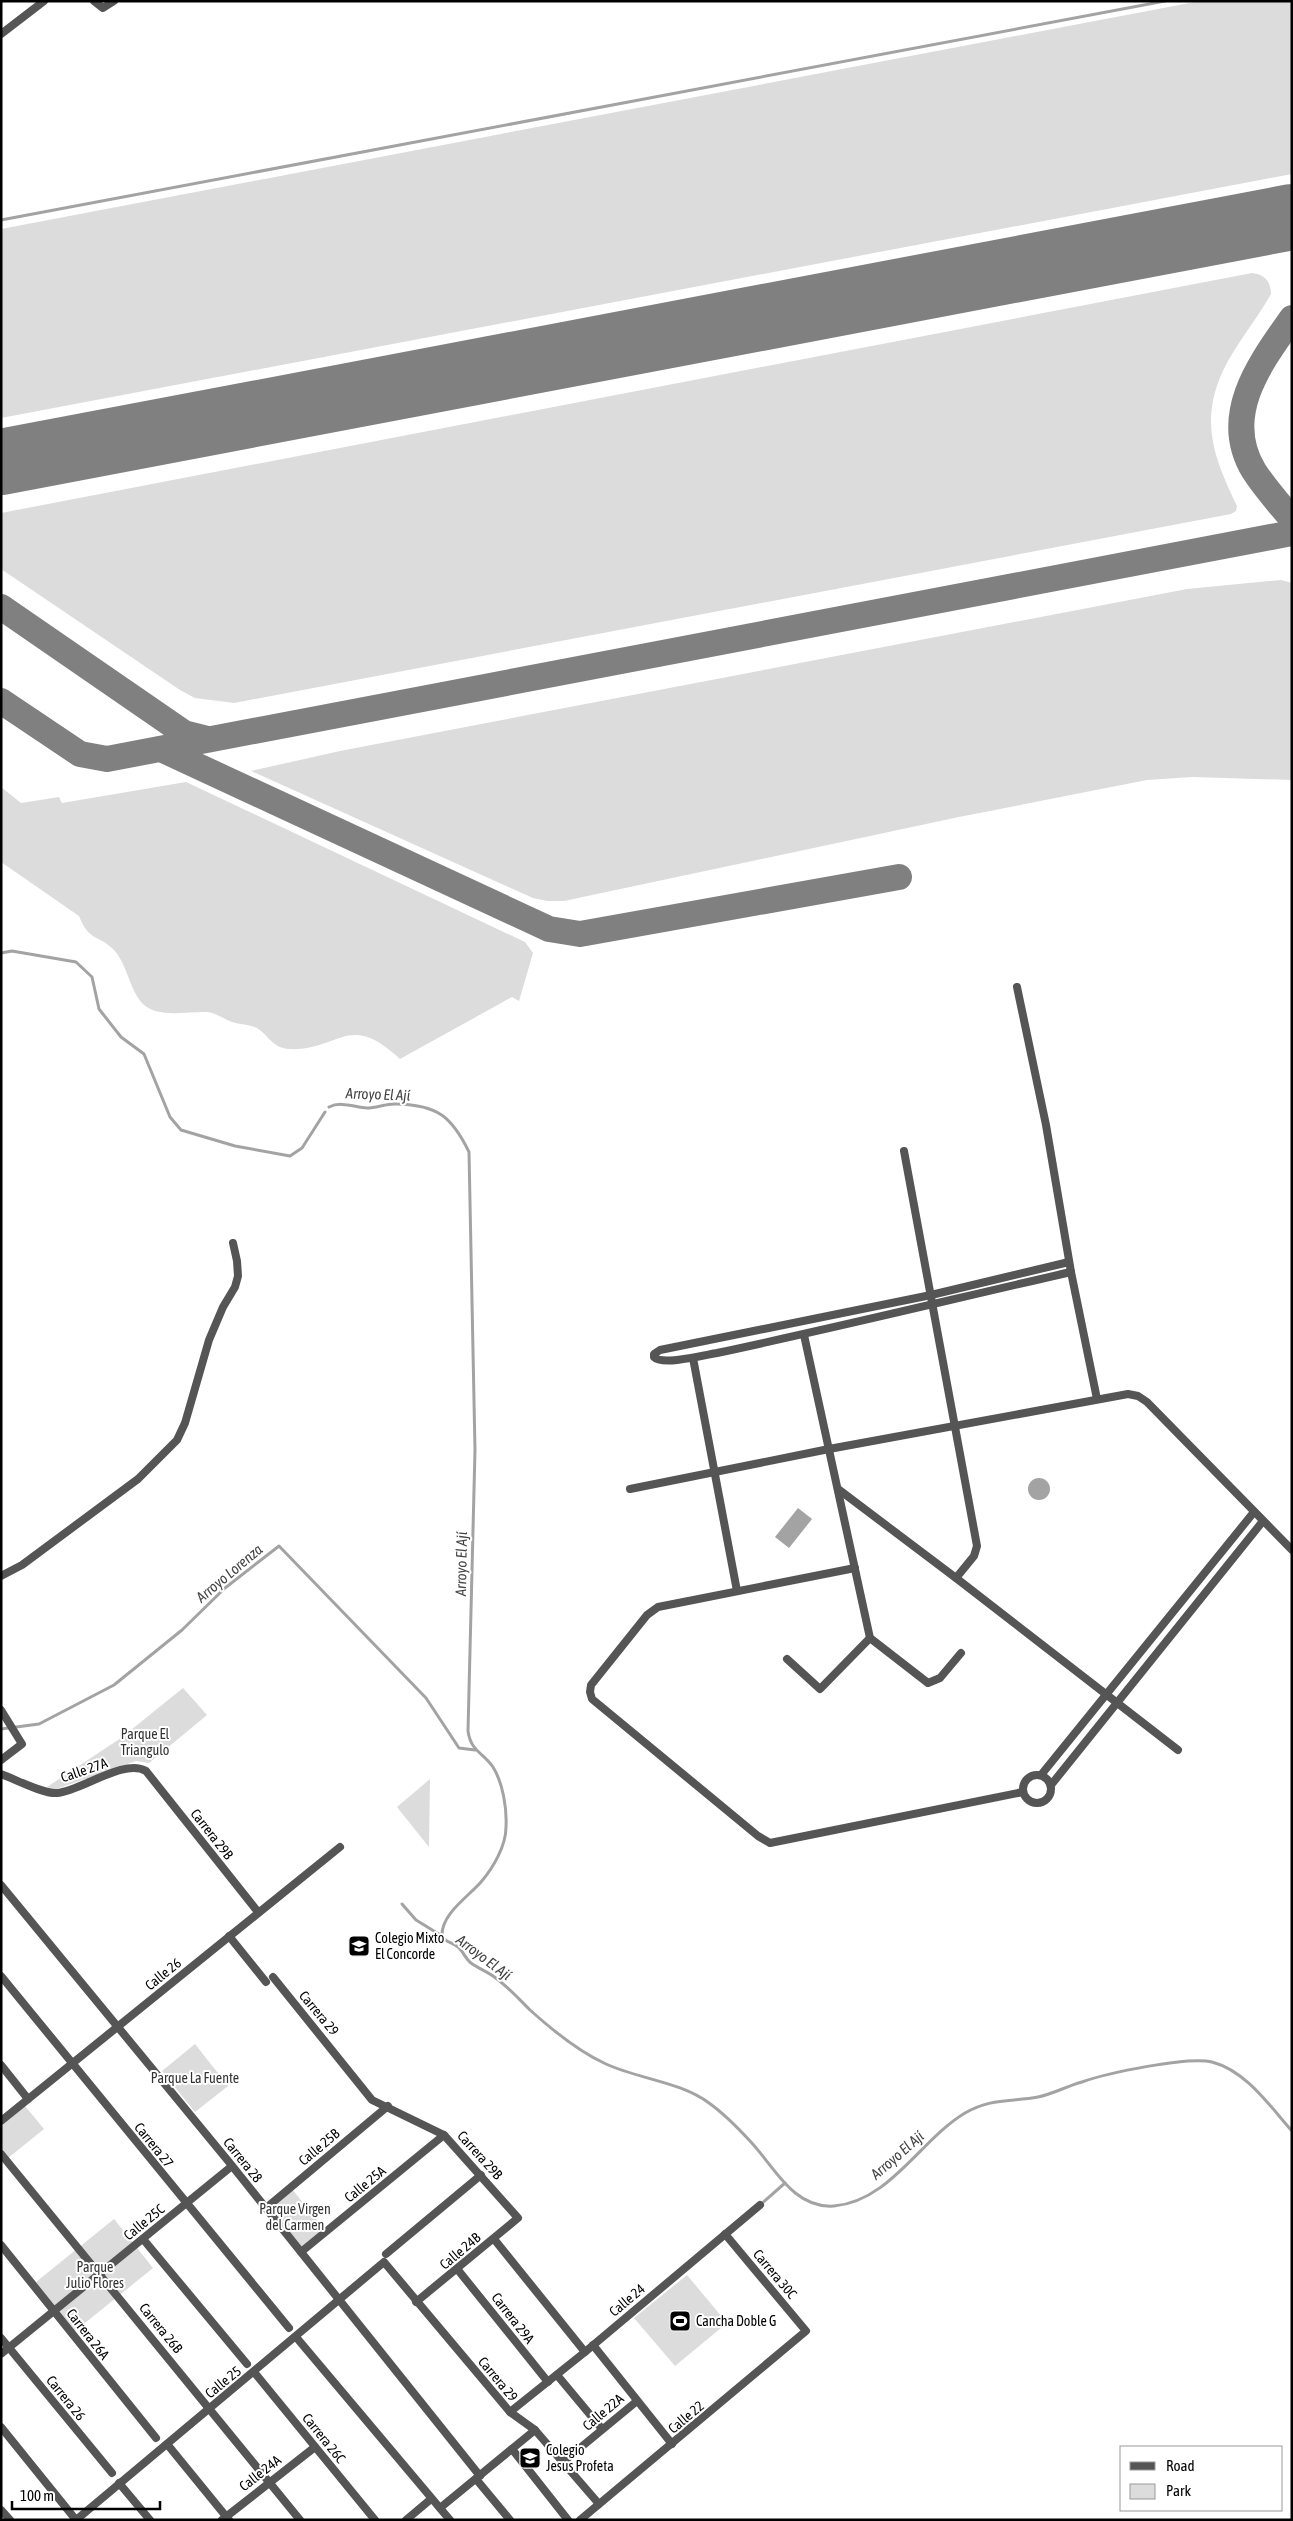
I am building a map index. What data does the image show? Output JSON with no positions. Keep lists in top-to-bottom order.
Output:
{
  "streets": {
    "street": [
      "Calle 27A",
      "Carrera 29B",
      "Calle 26",
      "Carrera 29",
      "Carrera 27",
      "Calle 25B",
      "Carrera 28",
      "Calle 25A",
      "Calle 25C",
      "Calle 24B",
      "Carrera 30C",
      "Calle 24",
      "Carrera 29A",
      "Carrera 26B",
      "Carrera 26A",
      "Calle 25",
      "Carrera 26",
      "Calle 22A",
      "Calle 22",
      "Carrera 26C",
      "Calle 24A"
    ]
  },
  "crossings": [
    ["Calle 27A", "Carrera 29B"],
    ["Carrera 29B", "Calle 26"],
    ["Carrera 29B", "Carrera 29"],
    ["Carrera 29B", "Calle 25B"],
    ["Carrera 29B", "Calle 25A"],
    ["Carrera 29B", "Calle 24B"],
    ["Carrera 29B", "Calle 25"],
    ["Calle 26", "Carrera 29"],
    ["Calle 26", "Carrera 27"],
    ["Calle 26", "Carrera 28"],
    ["Carrera 29", "Calle 25B"],
    ["Carrera 29", "Calle 24B"],
    ["Carrera 29", "Calle 24"],
    ["Carrera 29", "Calle 25"],
    ["Carrera 29", "Calle 22A"],
    ["Carrera 29", "Calle 22"],
    ["Carrera 27", "Calle 25C"],
    ["Calle 25B", "Carrera 28"],
    ["Carrera 28", "Calle 25A"],
    ["Carrera 28", "Calle 25C"],
    ["Carrera 28", "Calle 25"],
    ["Calle 25C", "Carrera 26B"],
    ["Calle 25C", "Carrera 26A"],
    ["Calle 25C", "Carrera 26"],
    ["Calle 24B", "Carrera 29A"],
    ["Carrera 30C", "Calle 24"],
    ["Carrera 30C", "Calle 22"],
    ["Calle 24", "Carrera 29A"],
    ["Carrera 26B", "Calle 25"],
    ["Carrera 26B", "Calle 24A"],
    ["Calle 25", "Carrera 26C"],
    ["Carrera 26C", "Calle 24A"]
  ],
  "water": ["Arroyo El Ají", "Arroyo Lorenza"],
  "parks": [
    "Parque El Triangulo",
    "Parque La Fuente",
    "Parque Virgen del Carmen",
    "Parque Julio Flores"
  ],
  "places": {
    "school or university": ["Colegio Mixto El Concorde", "Colegio Jesus Profeta"],
    "sports": ["Cancha Doble G"]
  },
  "legend": ["Road", "Park"],
  "scale_bar": "100 m"
}
